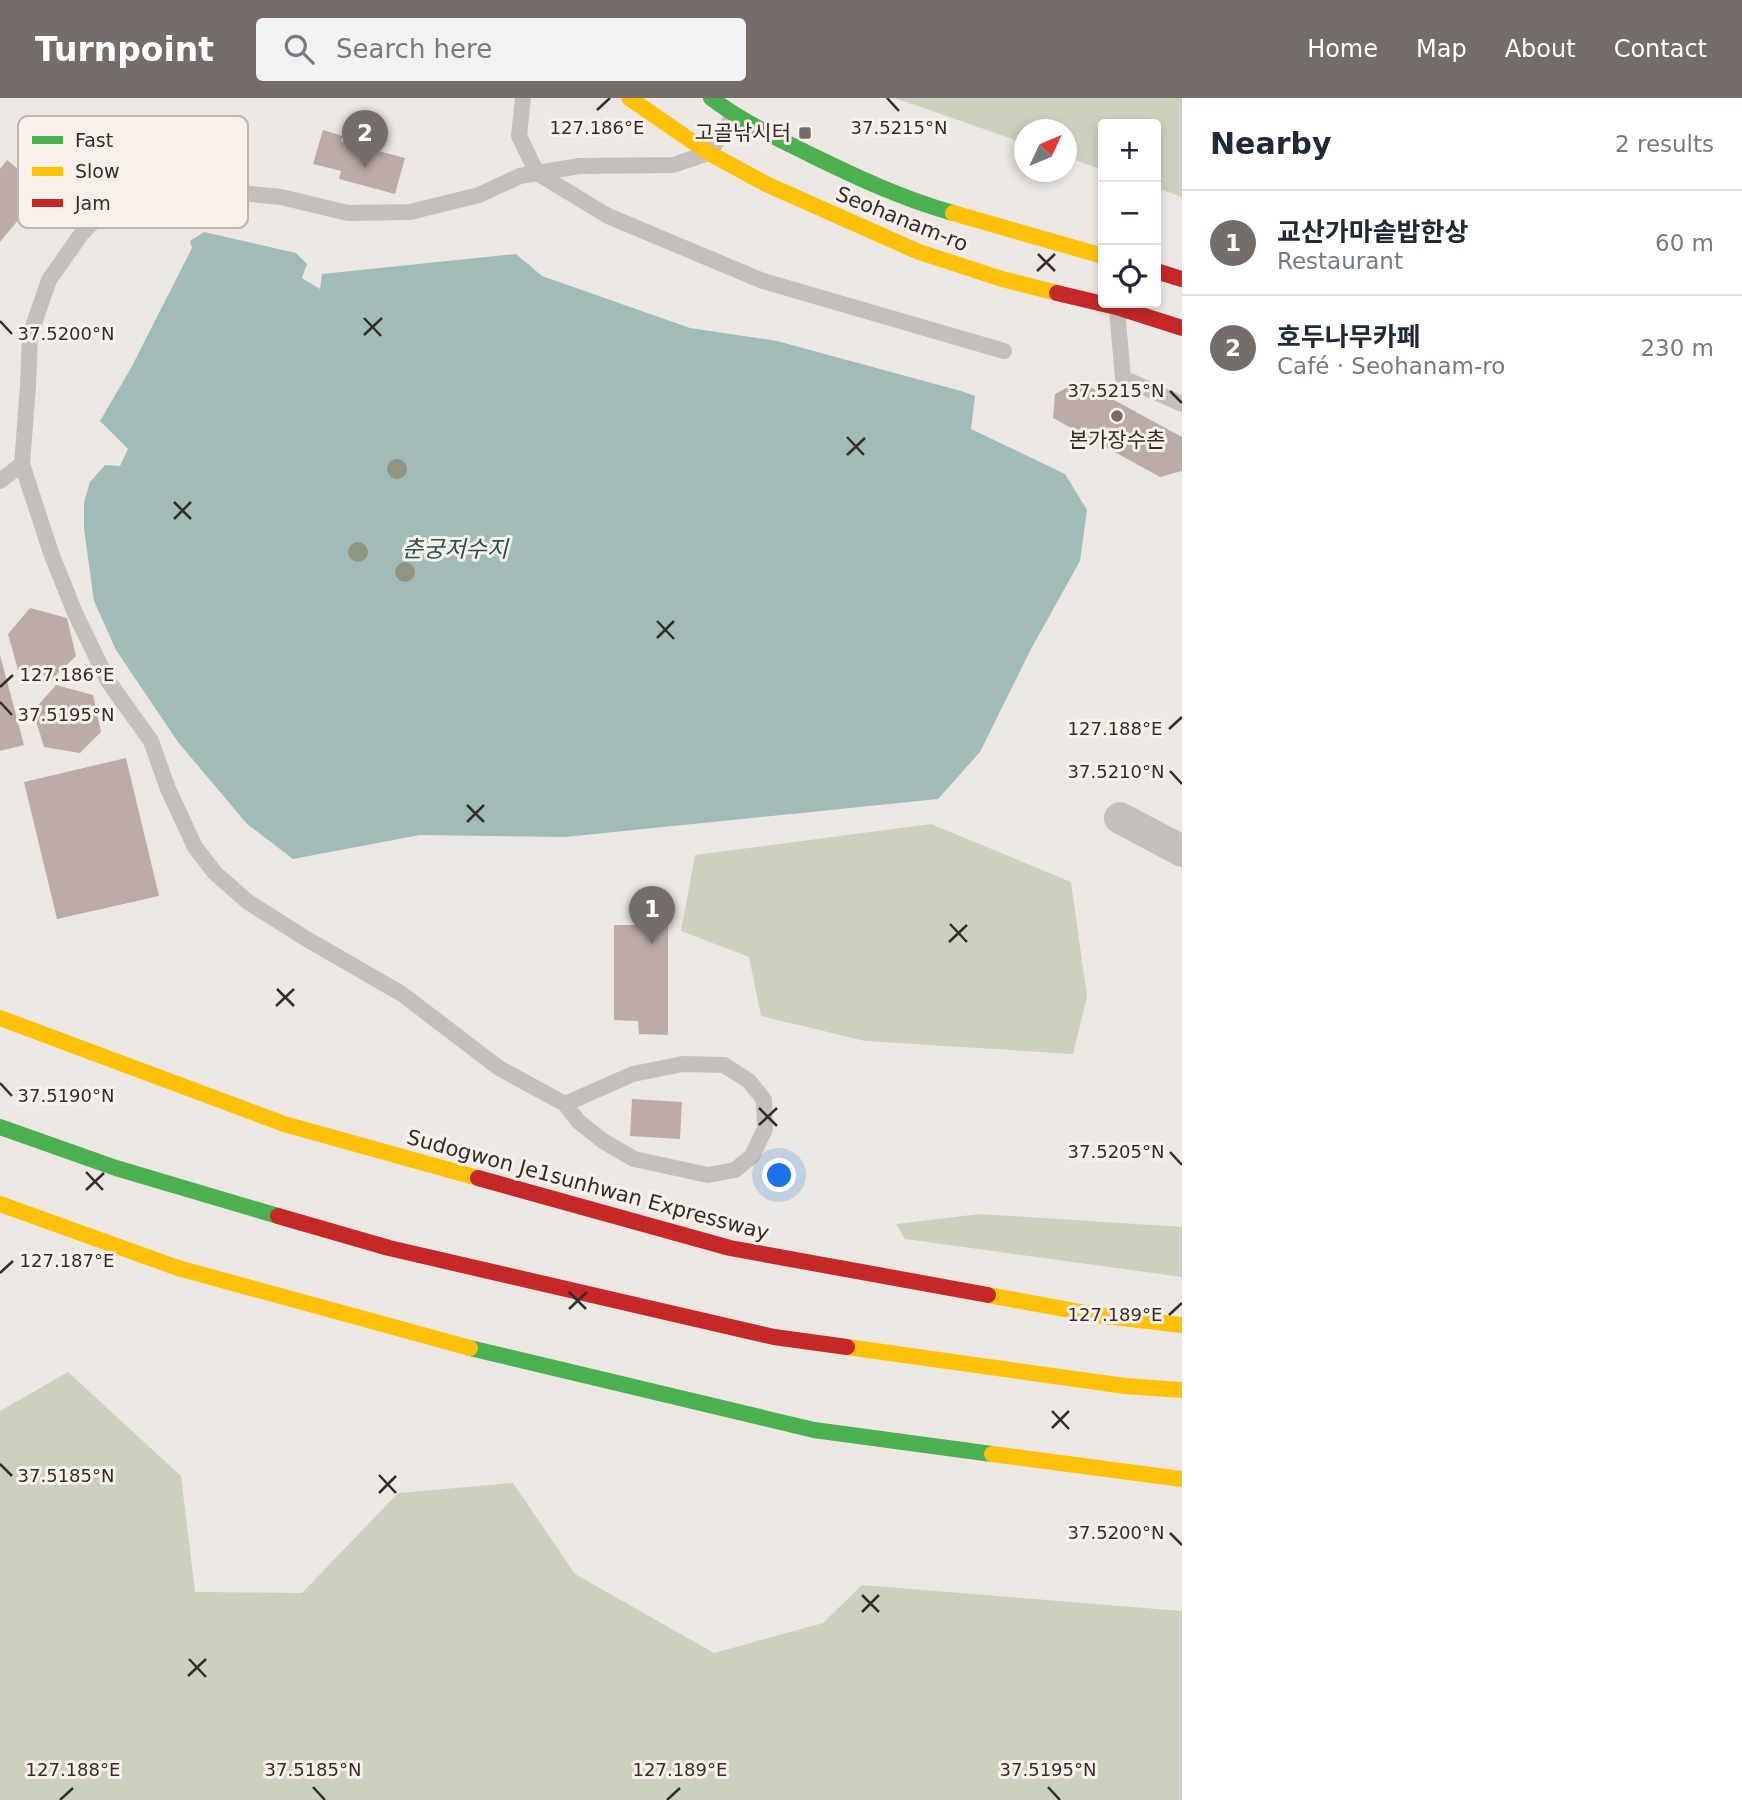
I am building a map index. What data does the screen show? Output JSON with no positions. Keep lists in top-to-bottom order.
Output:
{
  "streets": {
    "main road": ["Seohanam-ro", "Sudogwon Je1sunhwan Expressway"]
  },
  "water": ["춘궁저수지"],
  "places": {
    "transit": ["고골낚시터"],
    "other": ["본가장수촌"]
  },
  "legend": ["Fast", "Slow", "Jam"],
  "north": "top right",
  "page": {
    "header": "Turnpoint",
    "search": "Search here",
    "nav": [
      "Home",
      "Map",
      "About",
      "Contact"
    ],
    "heading": ["Nearby", "2 results"],
    "pins": ["2", "1"],
    "map_buttons": ["+", "−"],
    "list": [
      {
        "mark": "1",
        "name": "교산가마솥밥한상",
        "note": "Restaurant",
        "value": "60 m"
      },
      {
        "mark": "2",
        "name": "호두나무카페",
        "note": "Café · Seohanam-ro",
        "value": "230 m"
      }
    ]
  },
  "coordinates": [
    "127.186°E",
    "37.5215°N",
    "37.5200°N",
    "37.5195°N",
    "127.188°E",
    "37.5210°N",
    "37.5190°N",
    "37.5205°N",
    "127.187°E",
    "127.189°E",
    "37.5185°N"
  ]
}
